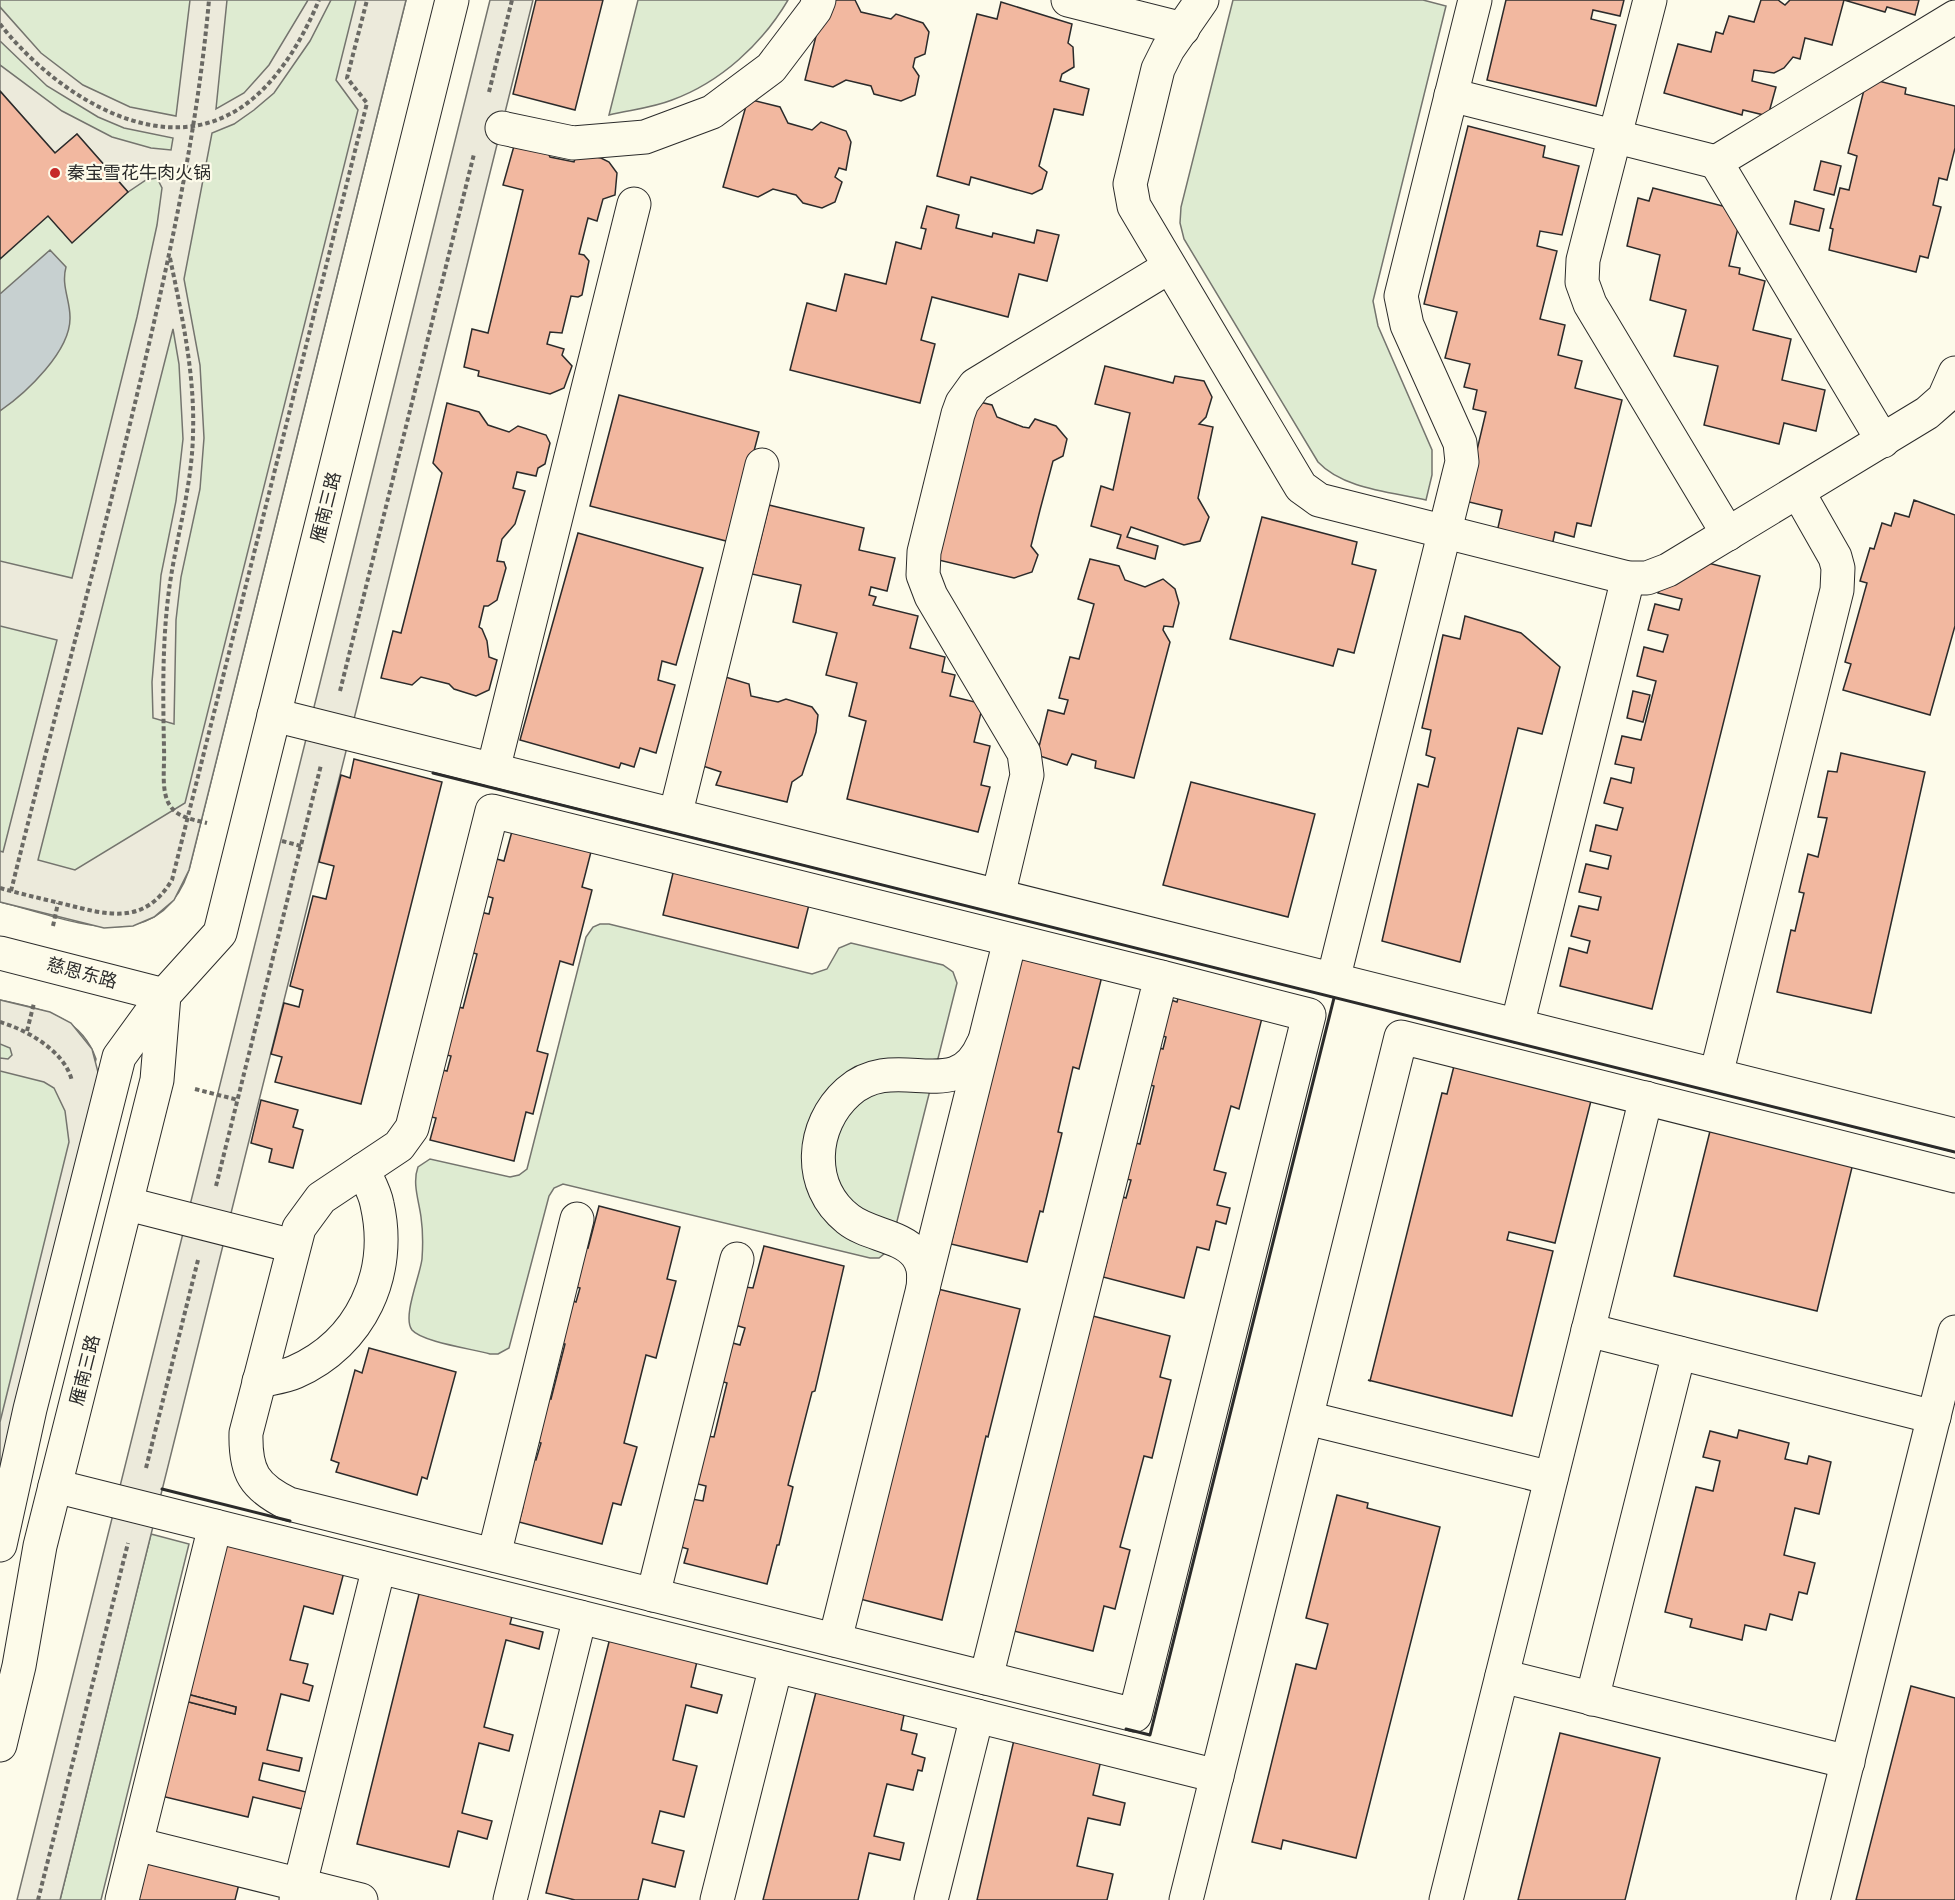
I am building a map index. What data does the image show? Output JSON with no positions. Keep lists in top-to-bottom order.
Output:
{
  "streets": {
    "street": ["雁南三路", "慈恩东路"]
  },
  "crossings": [
    ["雁南三路", "慈恩东路"]
  ],
  "places": ["秦宝雪花牛肉火锅"]
}
